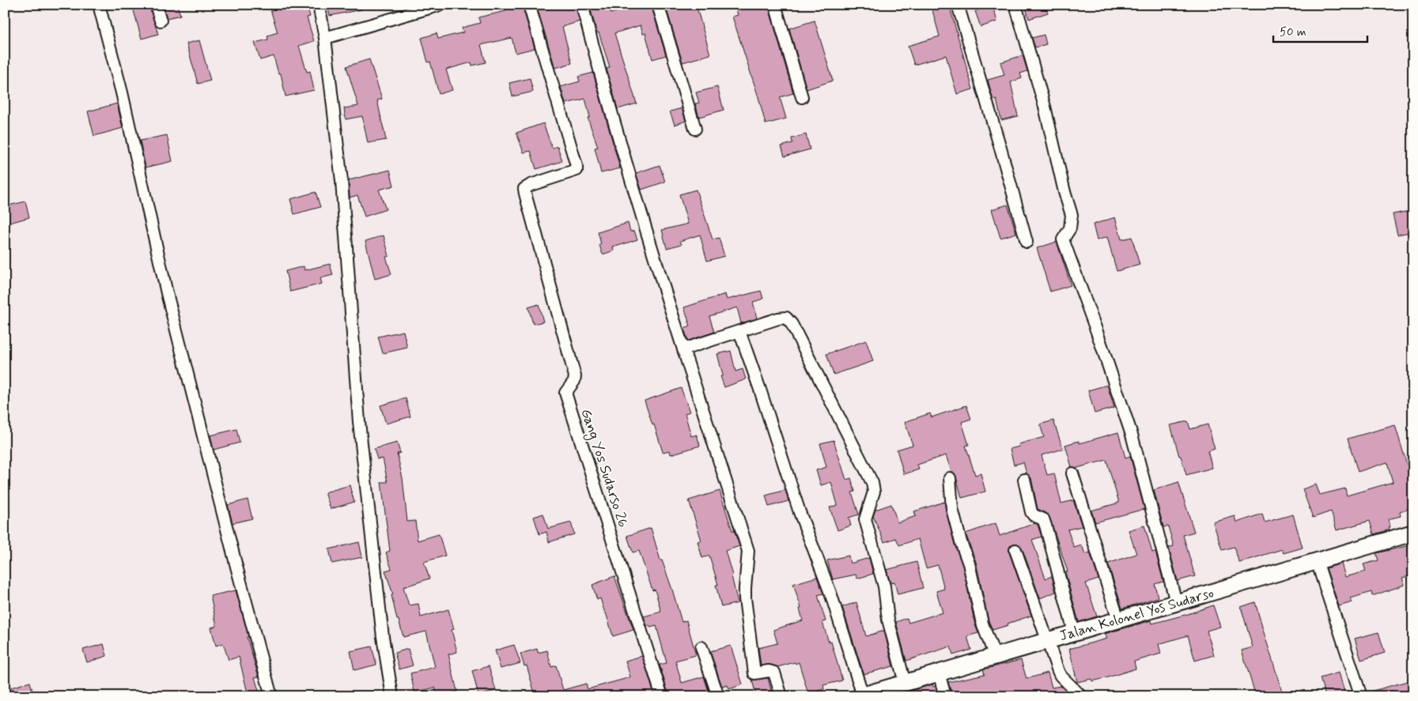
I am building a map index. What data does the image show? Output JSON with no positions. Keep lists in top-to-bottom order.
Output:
{
  "streets": {
    "street": ["Gang Yos Sudarso 26", "Jalan Kolonel Yos Sudarso"]
  },
  "scale_bar": "50 m"
}
